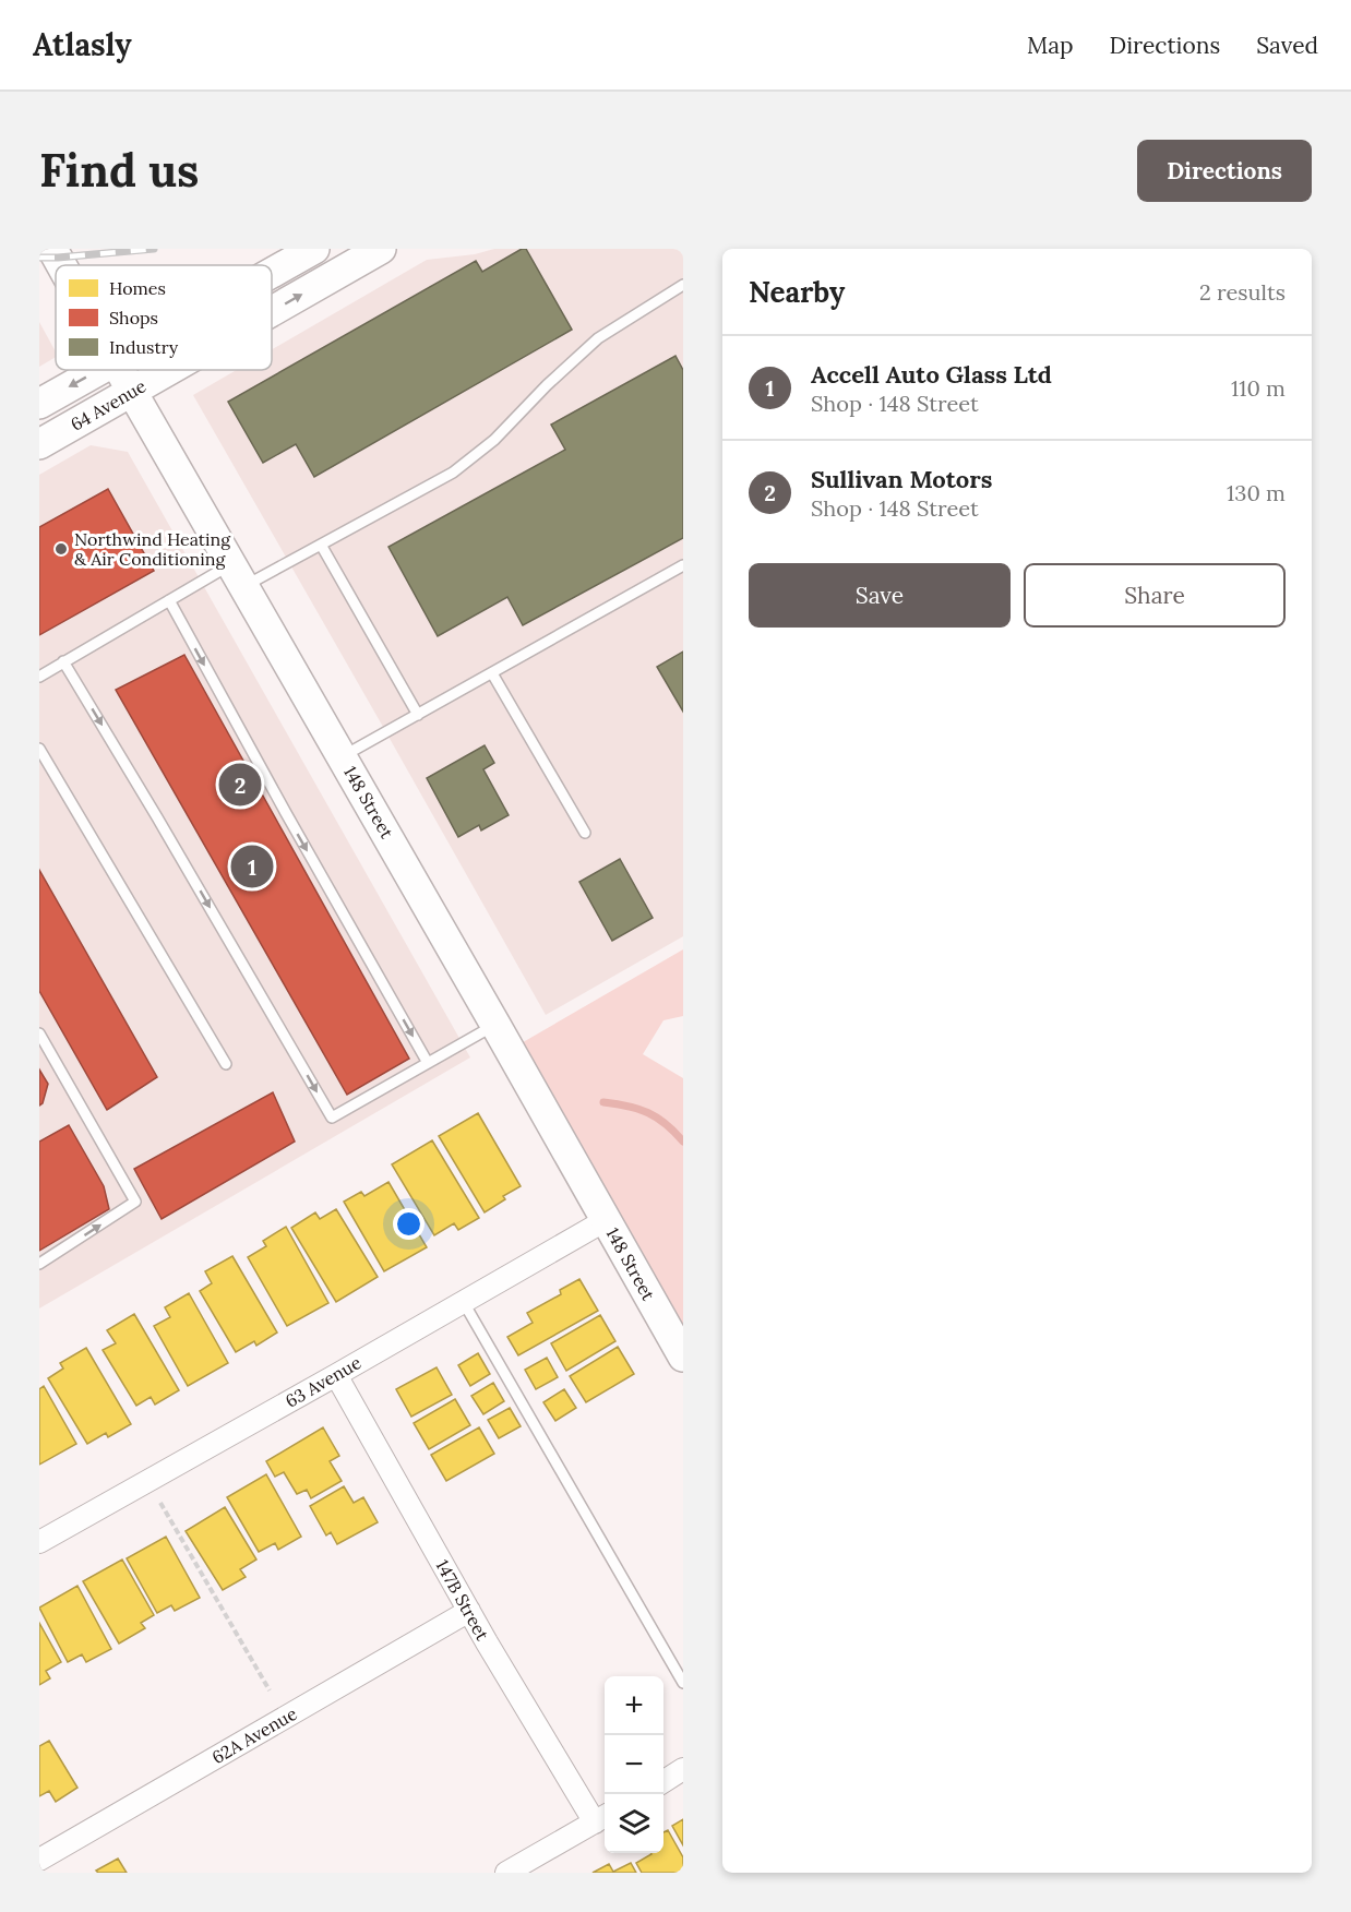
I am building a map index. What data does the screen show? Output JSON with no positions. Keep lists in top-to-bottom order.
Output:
{
  "streets": {
    "main road": ["64 Avenue", "148 Street"],
    "street": ["63 Avenue", "147B Street", "62A Avenue"]
  },
  "crossings": [
    ["64 Avenue", "148 Street"],
    ["148 Street", "63 Avenue"],
    ["63 Avenue", "147B Street"],
    ["147B Street", "62A Avenue"]
  ],
  "places": ["Northwind Heating & Air Conditioning"],
  "legend": ["Homes", "Shops", "Industry"],
  "page": {
    "header": "Atlasly",
    "nav": ["Map", "Directions", "Saved"],
    "buttons": [
      "Directions",
      ["Save", "Share"]
    ],
    "title": "Find us",
    "heading": ["Nearby", "2 results"],
    "list": [
      {
        "mark": "1",
        "name": "Accell Auto Glass Ltd",
        "note": "Shop · 148 Street",
        "value": "110 m"
      },
      {
        "mark": "2",
        "name": "Sullivan Motors",
        "note": "Shop · 148 Street",
        "value": "130 m"
      }
    ],
    "pins": ["2", "1"],
    "map_buttons": ["+", "−"]
  }
}
